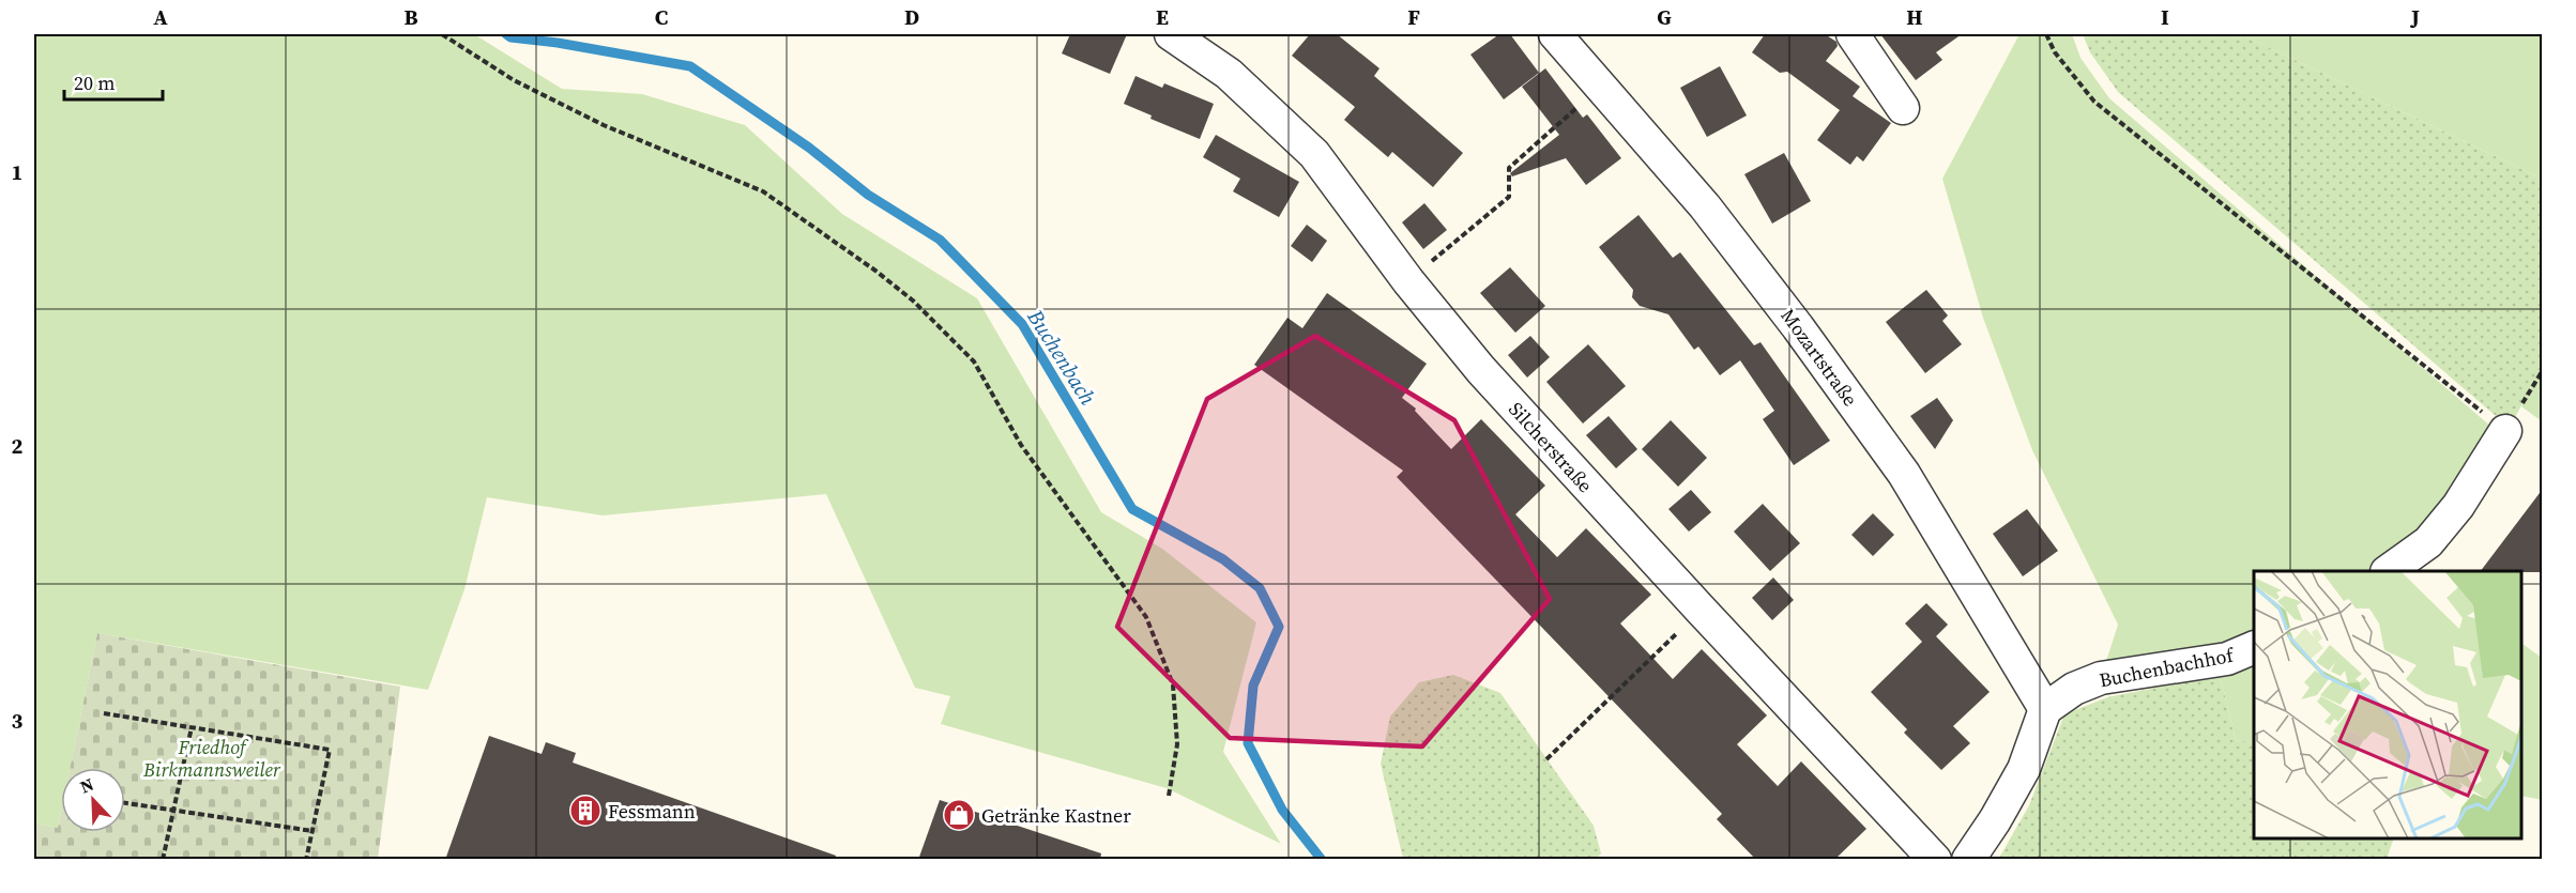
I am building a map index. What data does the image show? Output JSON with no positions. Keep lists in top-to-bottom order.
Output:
{
  "streets": {
    "street": ["Mozartstraße", "Silcherstraße", "Buchenbachhof"]
  },
  "crossings": [
    ["Mozartstraße", "Buchenbachhof"]
  ],
  "water": ["Buchenbach"],
  "parks": ["Friedhof Birkmannsweiler"],
  "places": {
    "building": ["Fessmann"],
    "shop": ["Getränke Kastner"]
  },
  "scale_bar": "20 m",
  "north": "top left",
  "grid": {
    "columns": [
      "A",
      "B",
      "C",
      "D",
      "E",
      "F",
      "G",
      "H",
      "I",
      "J"
    ],
    "rows": ["1", "2", "3"]
  }
}
